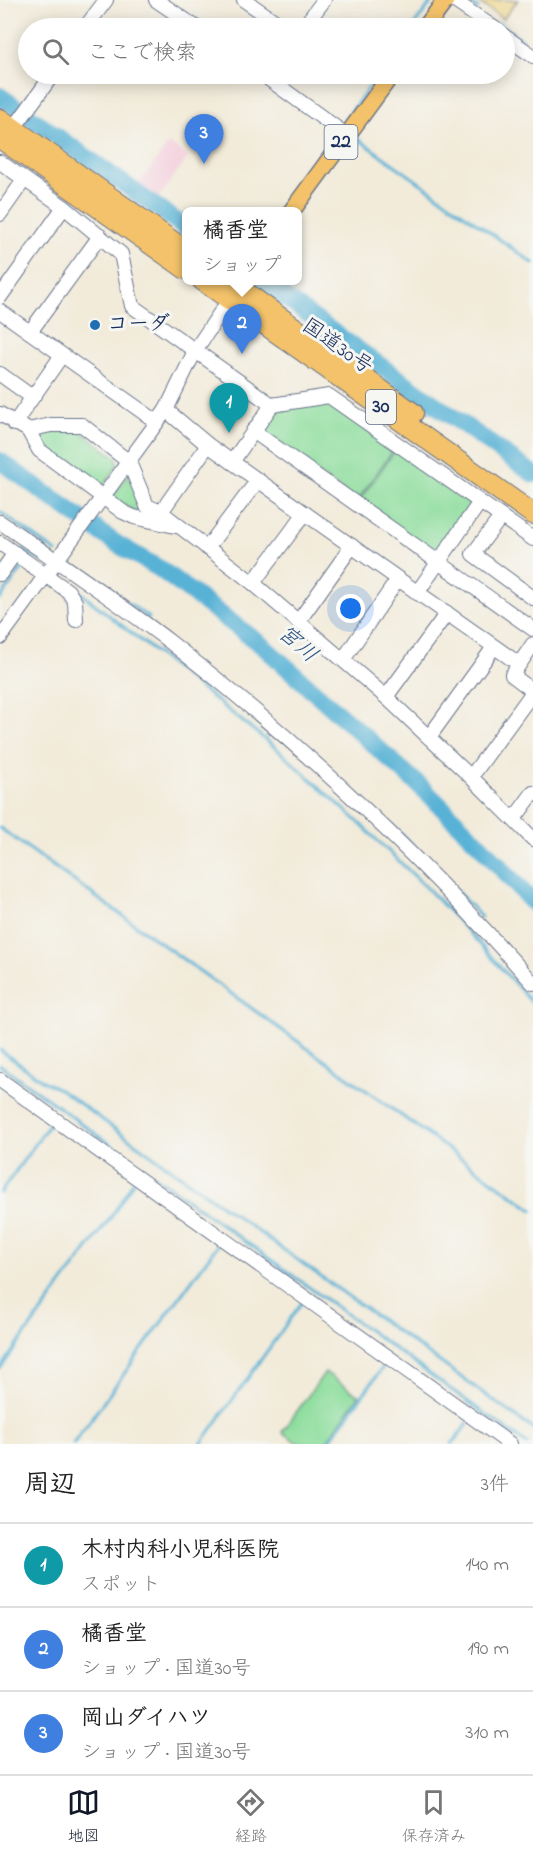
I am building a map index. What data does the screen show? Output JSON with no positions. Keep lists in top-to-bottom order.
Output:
{
  "streets": {
    "highway": ["国道30号", "30"],
    "main road": ["22"]
  },
  "water": ["宮川"],
  "places": ["コーダ"],
  "page": {
    "search": "ここで検索",
    "pins": ["3", "2", "1"],
    "popup": ["橘香堂", "ショップ"],
    "heading": ["周辺", "3件"],
    "list": [
      {
        "mark": "1",
        "name": "木村内科小児科医院",
        "note": "スポット",
        "value": "140 m"
      },
      {
        "mark": "2",
        "name": "橘香堂",
        "note": "ショップ · 国道30号",
        "value": "190 m"
      },
      {
        "mark": "3",
        "name": "岡山ダイハツ",
        "note": "ショップ · 国道30号",
        "value": "310 m"
      }
    ],
    "nav": ["地図", "経路", "保存済み"]
  }
}
